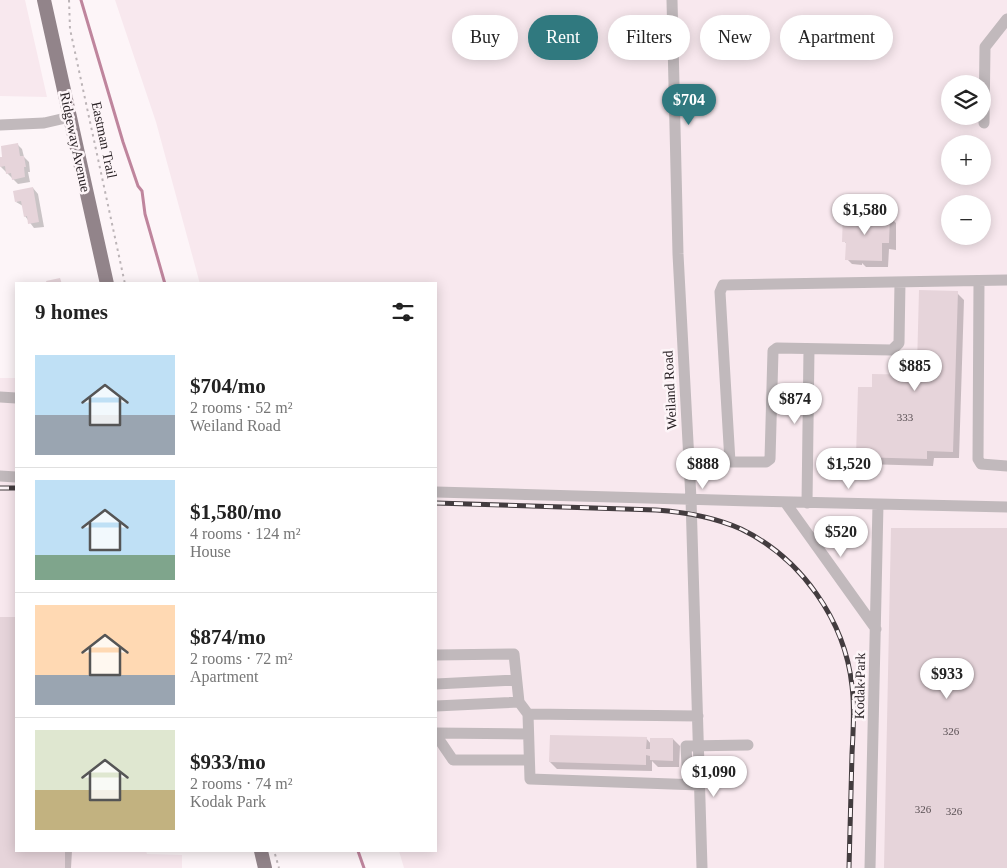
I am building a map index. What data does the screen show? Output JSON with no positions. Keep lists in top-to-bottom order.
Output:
{
  "streets": {
    "main road": ["Ridgeway Avenue"],
    "street": ["Weiland Road", "Kodak Park"],
    "path": ["Eastman Trail"]
  },
  "house_numbers": [
    "333",
    "326",
    "326",
    "326"
  ],
  "page": {
    "chip": [
      "Buy",
      "Rent",
      "Filters",
      "New",
      "Apartment"
    ],
    "map_buttons": ["+", "−"],
    "price": [
      "$704",
      "$1,580",
      "$885",
      "$874",
      "$888",
      "$1,520",
      "$520",
      "$933",
      "$1,090"
    ],
    "heading": "9 homes",
    "list": [
      {
        "name": "$704/mo",
        "note": "2 rooms · 52 m² · Weiland Road"
      },
      {
        "name": "$1,580/mo",
        "note": "4 rooms · 124 m² · House"
      },
      {
        "name": "$874/mo",
        "note": "2 rooms · 72 m² · Apartment"
      },
      {
        "name": "$933/mo",
        "note": "2 rooms · 74 m² · Kodak Park"
      }
    ]
  }
}
